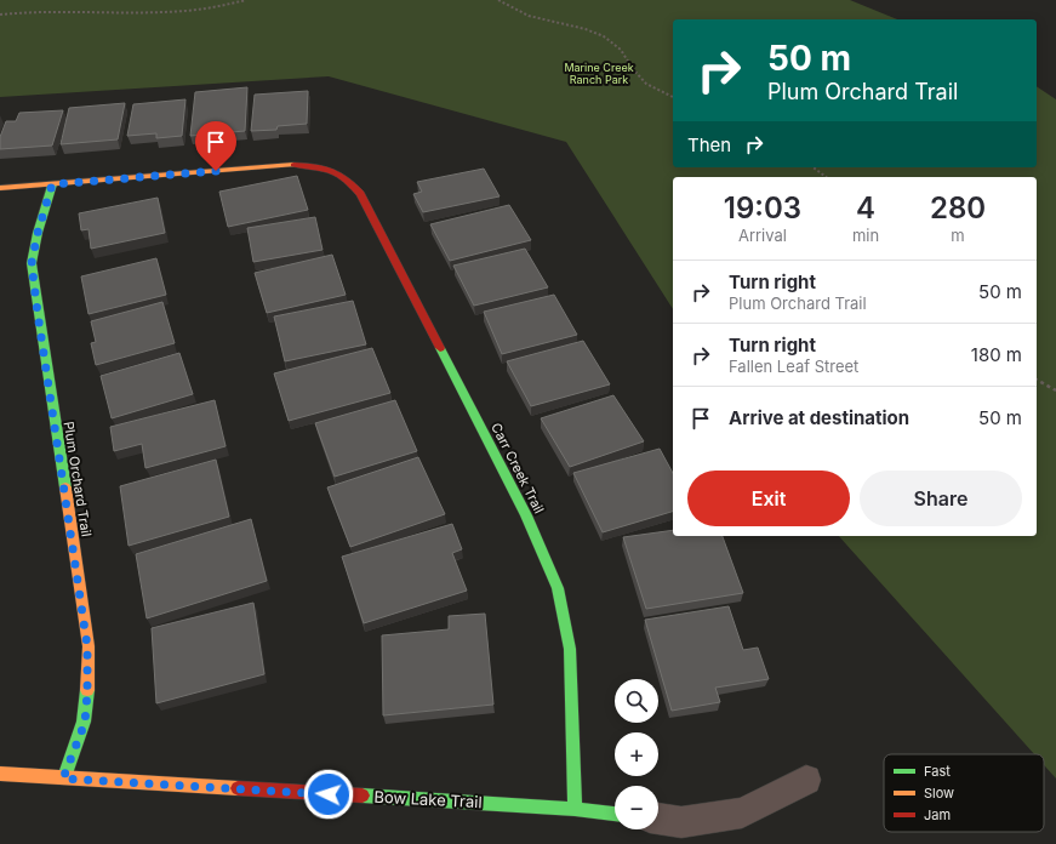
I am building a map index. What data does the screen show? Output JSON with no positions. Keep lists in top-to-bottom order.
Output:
{
  "streets": {
    "street": ["Carr Creek Trail", "Plum Orchard Trail", "Bow Lake Trail"]
  },
  "crossings": [
    ["Carr Creek Trail", "Plum Orchard Trail"],
    ["Carr Creek Trail", "Bow Lake Trail"],
    ["Plum Orchard Trail", "Bow Lake Trail"]
  ],
  "parks": ["Marine Creek Ranch Park"],
  "legend": ["Fast", "Slow", "Jam"],
  "page": {
    "turn": ["50 m", "Plum Orchard Trail"],
    "then": "Then",
    "eta": [
      "19:03",
      "Arrival",
      "4",
      "min",
      "280",
      "m"
    ],
    "list": [
      {
        "name": "Turn right",
        "note": "Plum Orchard Trail",
        "value": "50 m"
      },
      {
        "name": "Turn right",
        "note": "Fallen Leaf Street",
        "value": "180 m"
      },
      {
        "name": "Arrive at destination",
        "value": "50 m"
      }
    ],
    "buttons": ["Exit", "Share"],
    "map_buttons": ["+", "−"]
  }
}
